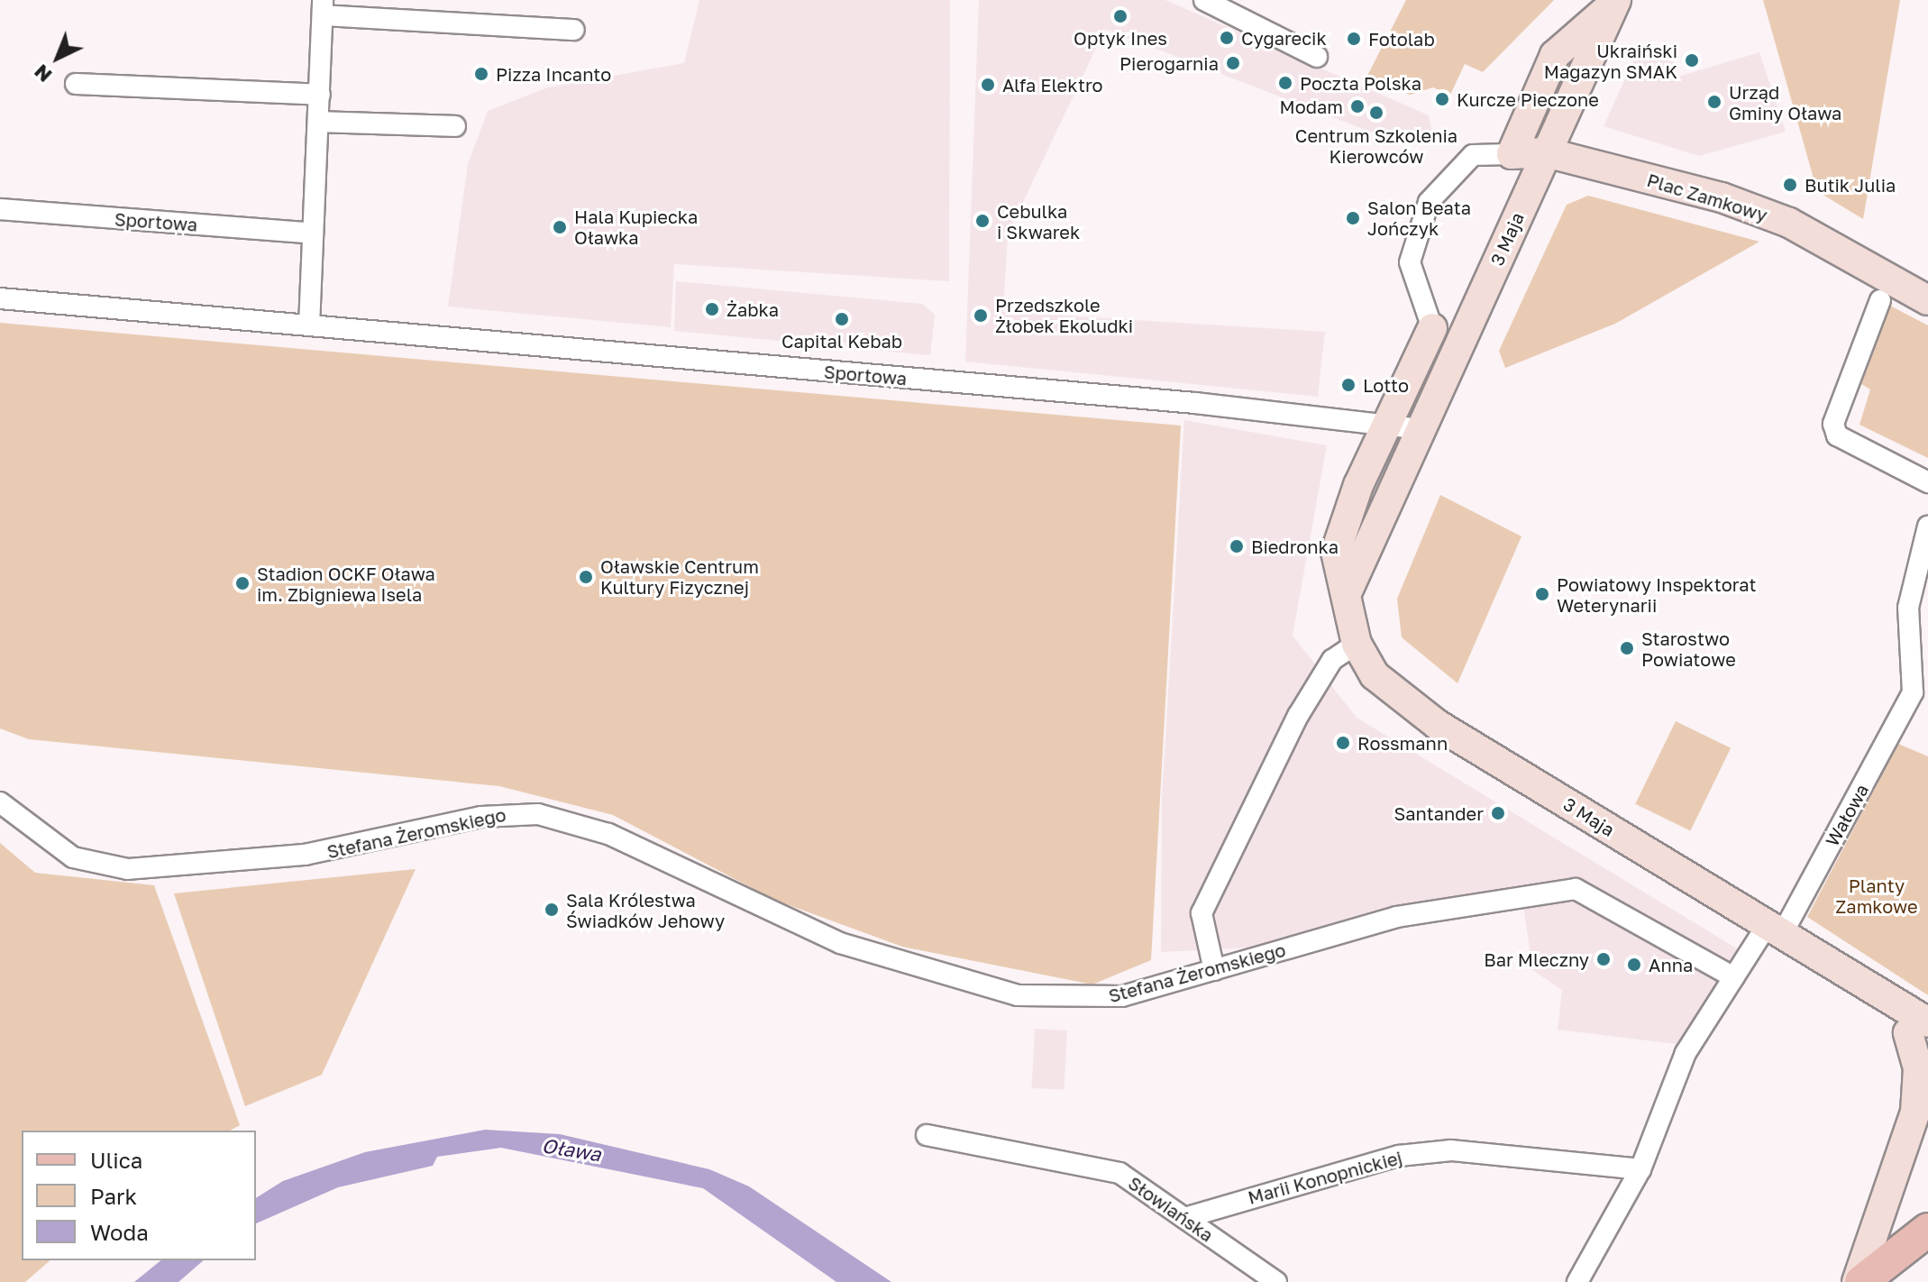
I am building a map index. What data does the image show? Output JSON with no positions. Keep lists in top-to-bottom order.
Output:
{
  "streets": {
    "main road": ["Plac Zamkowy", "3 Maja"],
    "street": [
      "Sportowa",
      "Wałowa",
      "Stefana Żeromskiego",
      "Marii Konopnickiej",
      "Słowiańska"
    ]
  },
  "crossings": [
    ["Plac Zamkowy", "3 Maja"],
    ["Sportowa", "3 Maja"],
    ["3 Maja", "Wałowa"],
    ["Wałowa", "Stefana Żeromskiego"],
    ["Wałowa", "Marii Konopnickiej"],
    ["Marii Konopnickiej", "Słowiańska"]
  ],
  "water": ["Oława"],
  "parks": ["Planty Zamkowe"],
  "places": [
    "Optyk Ines",
    "Cygarecik",
    "Fotolab",
    "Ukraiński Magazyn SMAK",
    "Pierogarnia",
    "Pizza Incanto",
    "Poczta Polska",
    "Alfa Elektro",
    "Kurcze Pieczone",
    "Urząd Gminy Oława",
    "Modam",
    "Centrum Szkolenia Kierowców",
    "Butik Julia",
    "Salon Beata Jończyk",
    "Cebulka i Skwarek",
    "Hala Kupiecka Oławka",
    "Żabka",
    "Przedszkole Żłobek Ekoludki",
    "Capital Kebab",
    "Lotto",
    "Biedronka",
    "Oławskie Centrum Kultury Fizycznej",
    "Stadion OCKF Oława im. Zbigniewa Isela",
    "Powiatowy Inspektorat Weterynarii",
    "Starostwo Powiatowe",
    "Rossmann",
    "Santander",
    "Sala Królestwa Świadków Jehowy",
    "Bar Mleczny",
    "Anna"
  ],
  "legend": ["Ulica", "Park", "Woda"],
  "north": "bottom left"
}
